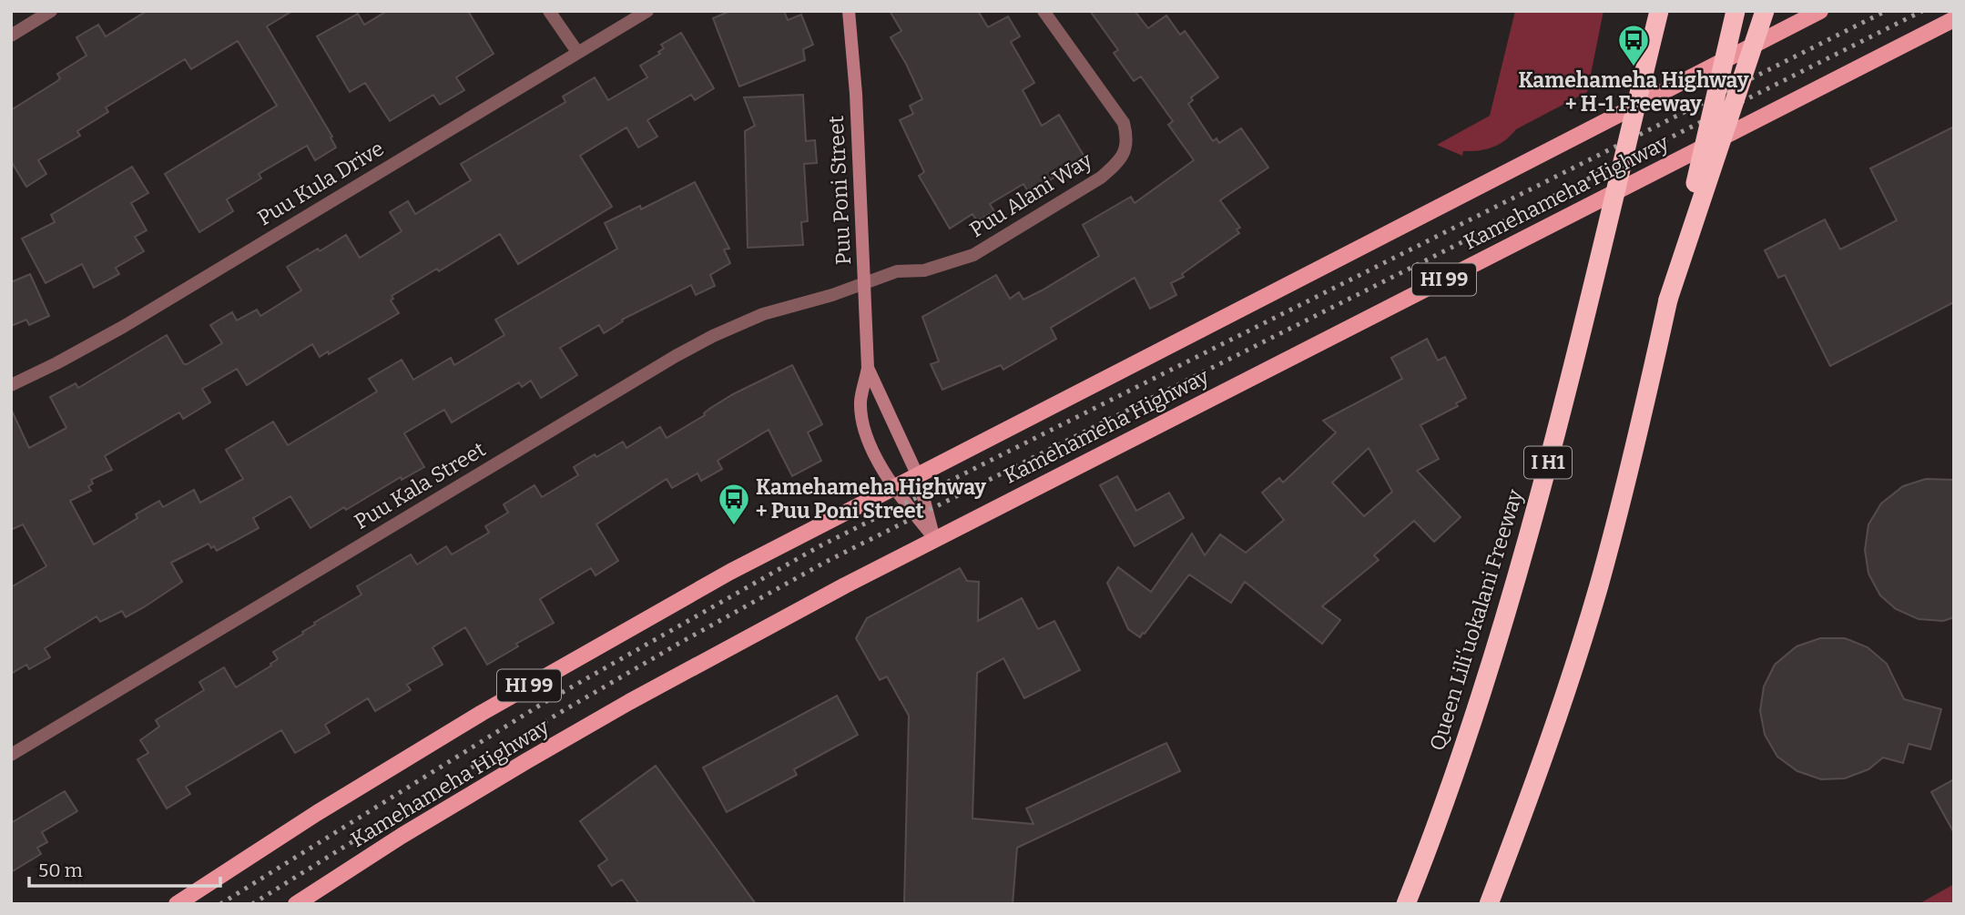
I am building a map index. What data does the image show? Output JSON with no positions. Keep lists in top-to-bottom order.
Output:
{
  "streets": {
    "highway": ["I H1", "Queen Liliʻuokalani Freeway"],
    "main road": ["Kamehameha Highway", "HI 99"],
    "street": [
      "Puu Kula Drive",
      "Puu Poni Street",
      "Puu Alani Way",
      "Puu Kala Street"
    ]
  },
  "crossings": [
    ["Puu Poni Street", "Kamehameha Highway"],
    ["Puu Poni Street", "Puu Alani Way"],
    ["Puu Poni Street", "Puu Kala Street"],
    ["Puu Alani Way", "Puu Kala Street"]
  ],
  "places": {
    "bus stop": ["Kamehameha Highway + H-1 Freeway", "Kamehameha Highway + Puu Poni Street"]
  },
  "scale_bar": "50 m"
}
